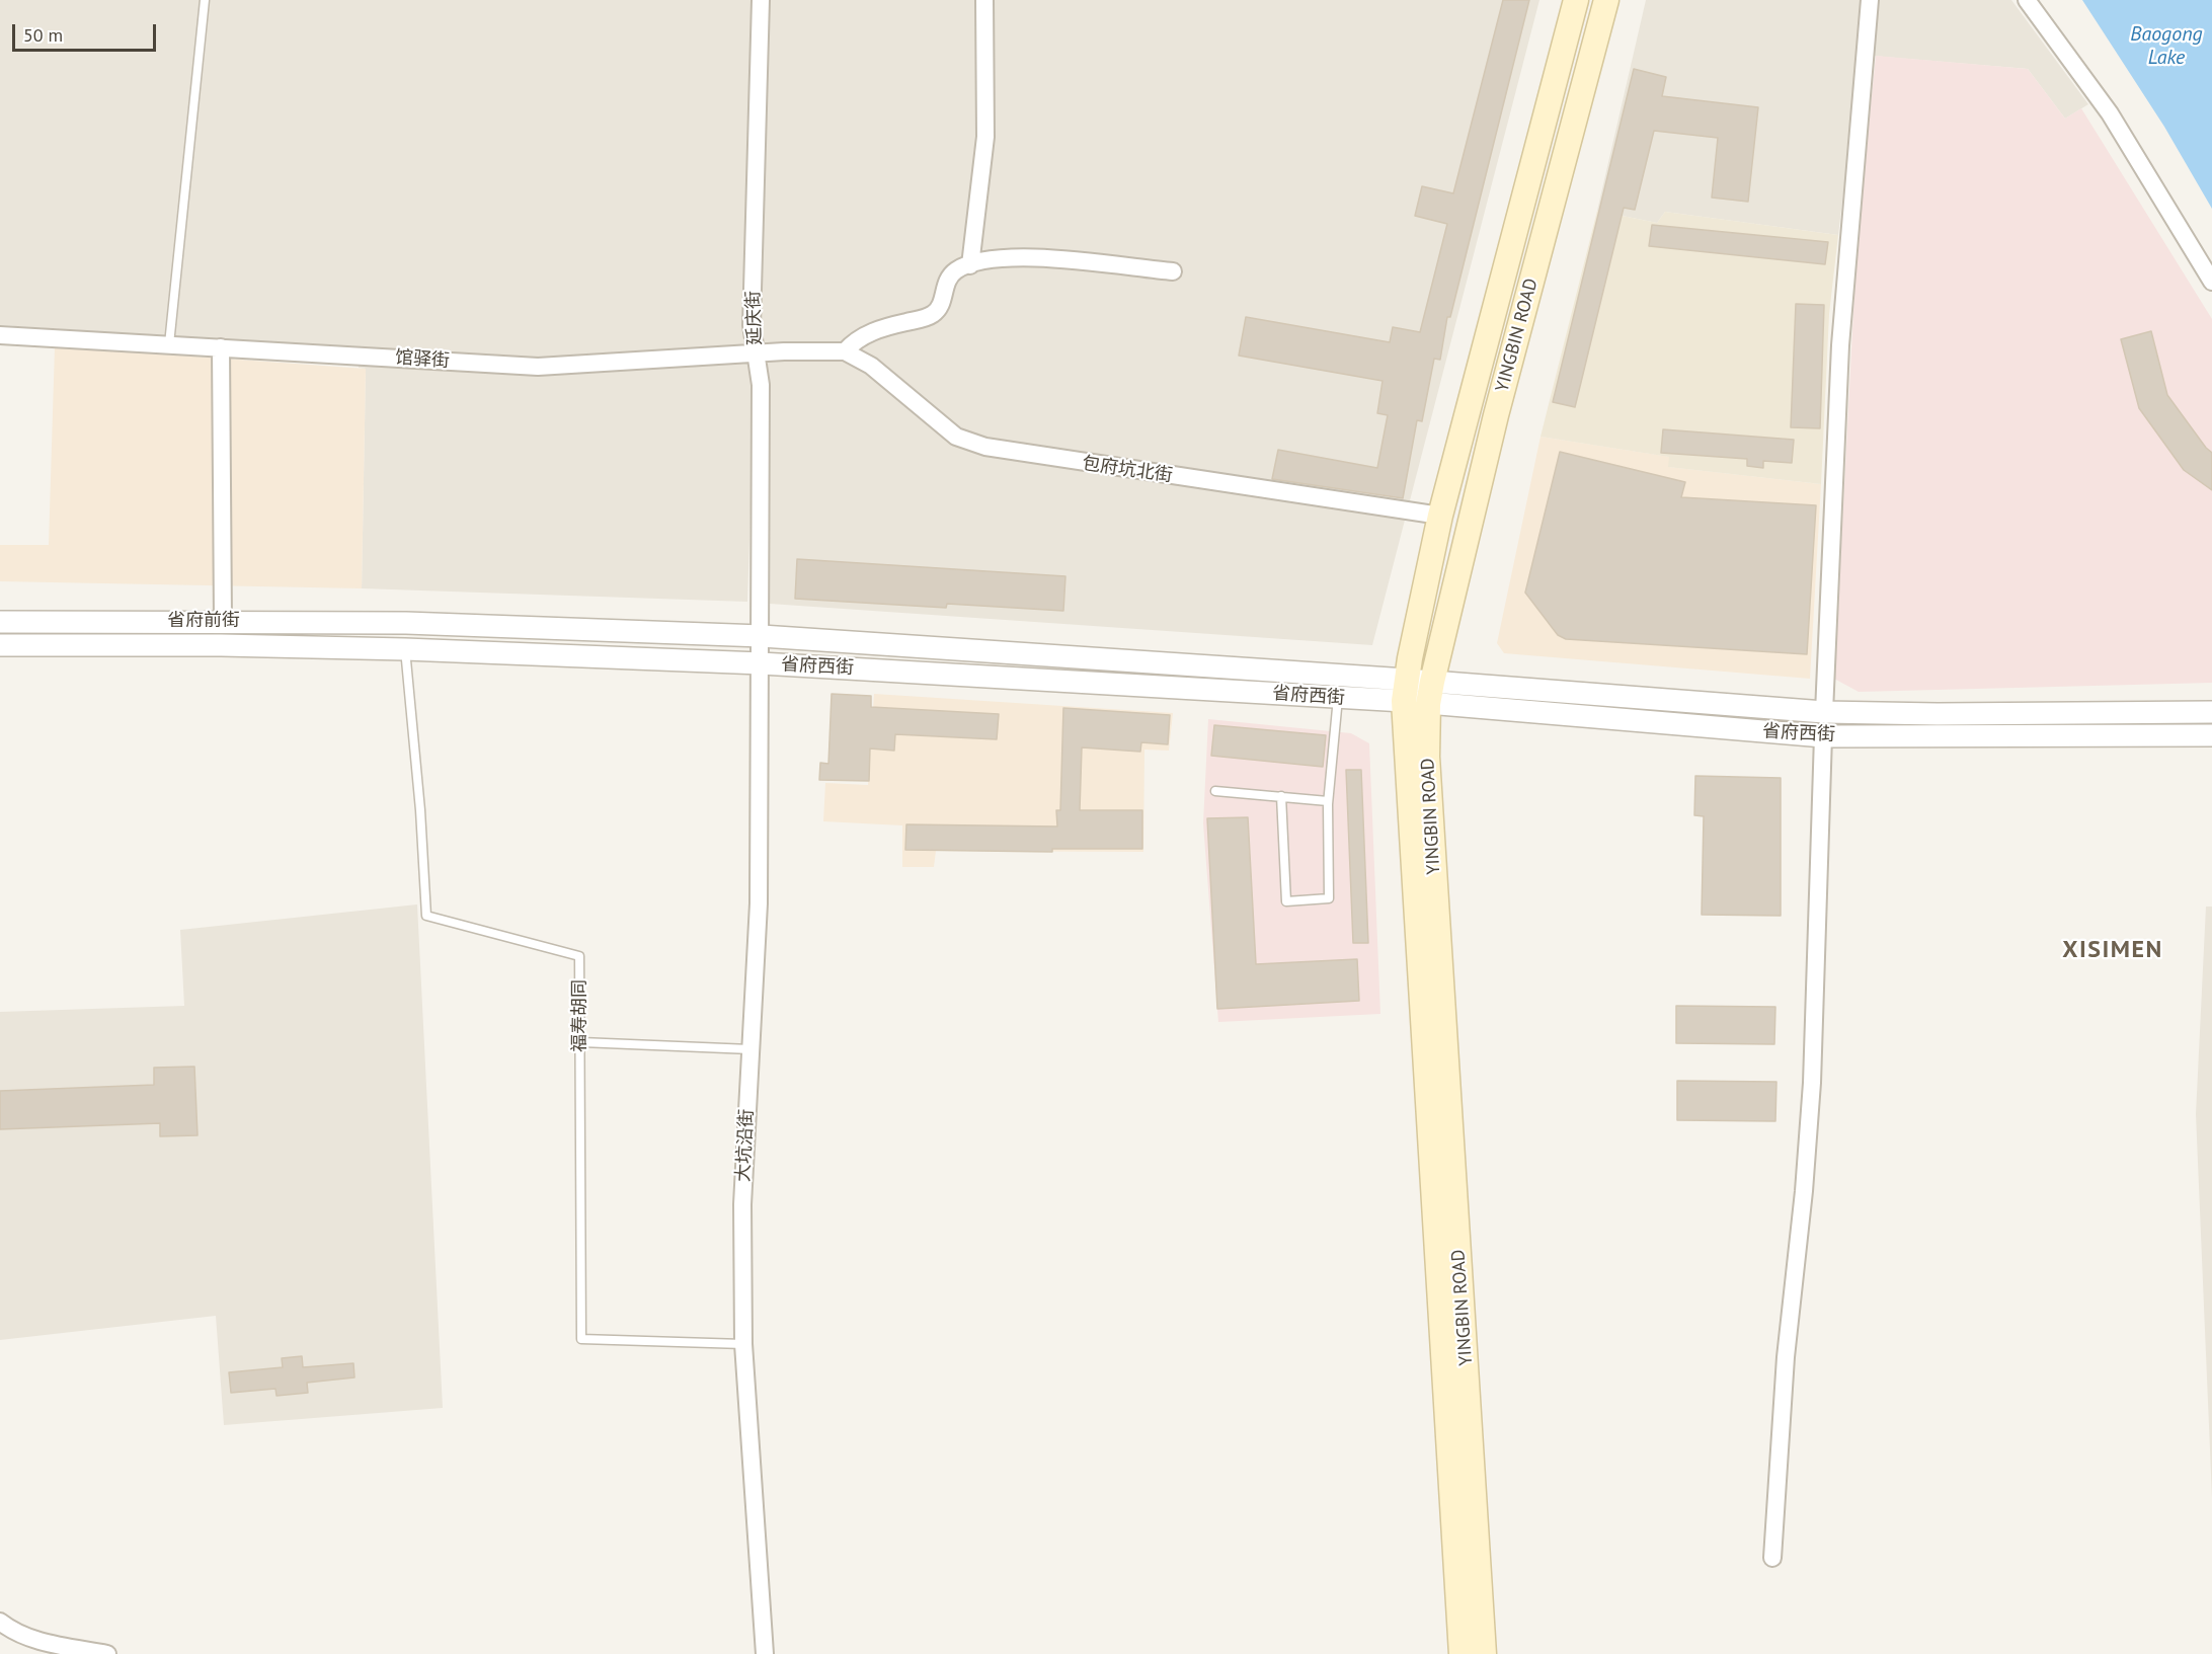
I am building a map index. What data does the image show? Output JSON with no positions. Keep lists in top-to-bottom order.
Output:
{
  "streets": {
    "main road": ["YINGBIN ROAD"],
    "street": [
      "延庆街",
      "馆驿街",
      "包府坑北街",
      "省府前街",
      "省府西街",
      "大坑沿街"
    ],
    "lane": ["福寿胡同"]
  },
  "crossings": [
    ["延庆街", "馆驿街"],
    ["延庆街", "省府西街"],
    ["延庆街", "大坑沿街"],
    ["YINGBIN ROAD", "包府坑北街"],
    ["YINGBIN ROAD", "省府西街"],
    ["馆驿街", "包府坑北街"],
    ["省府前街", "省府西街"],
    ["省府前街", "福寿胡同"],
    ["省府西街", "福寿胡同"],
    ["省府西街", "大坑沿街"],
    ["福寿胡同", "大坑沿街"]
  ],
  "districts": ["XISIMEN"],
  "water": ["Baogong Lake"],
  "scale_bar": "50 m"
}
